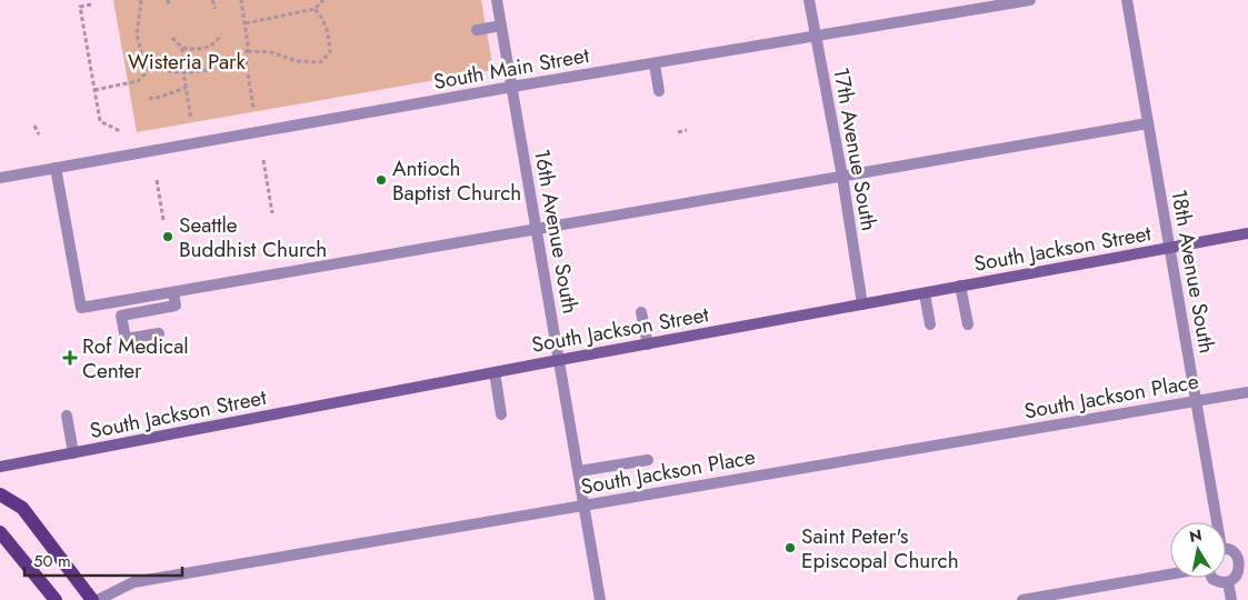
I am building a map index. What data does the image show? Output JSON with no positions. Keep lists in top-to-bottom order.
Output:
{
  "streets": {
    "main road": ["South Jackson Street"],
    "street": [
      "South Main Street",
      "17th Avenue South",
      "16th Avenue South",
      "18th Avenue South",
      "South Jackson Place"
    ]
  },
  "crossings": [
    ["South Main Street", "17th Avenue South"],
    ["South Main Street", "16th Avenue South"],
    ["17th Avenue South", "South Jackson Street"],
    ["16th Avenue South", "South Jackson Street"],
    ["16th Avenue South", "South Jackson Place"],
    ["South Jackson Street", "18th Avenue South"],
    ["18th Avenue South", "South Jackson Place"]
  ],
  "parks": ["Wisteria Park"],
  "places": {
    "other": ["Antioch Baptist Church", "Seattle Buddhist Church", "Saint Peter's Episcopal Church"],
    "health": ["Rof Medical Center"]
  },
  "scale_bar": "50 m",
  "north": "top"
}
